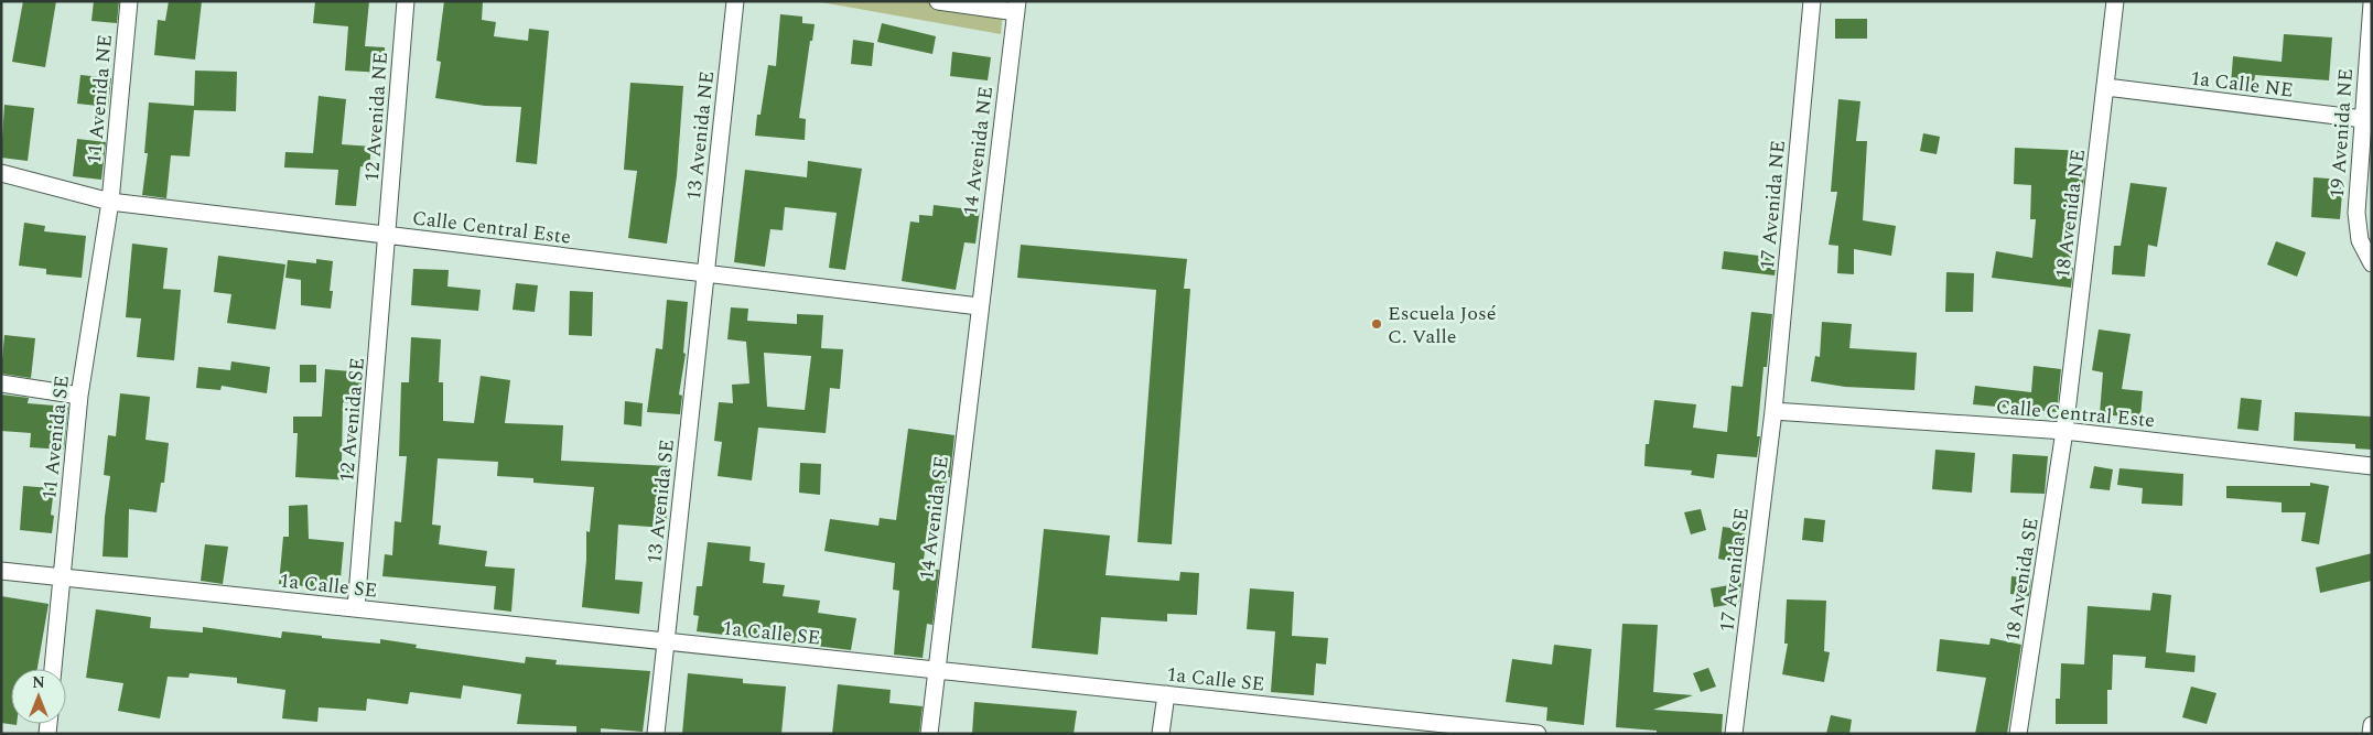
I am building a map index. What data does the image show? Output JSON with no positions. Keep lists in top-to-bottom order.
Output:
{
  "streets": {
    "street": [
      "1a Calle NE",
      "11 Avenida NE",
      "12 Avenida NE",
      "19 Avenida NE",
      "13 Avenida NE",
      "14 Avenida NE",
      "17 Avenida NE",
      "18 Avenida NE",
      "Calle Central Este",
      "12 Avenida SE",
      "11 Avenida SE",
      "13 Avenida SE",
      "14 Avenida SE",
      "17 Avenida SE",
      "18 Avenida SE",
      "1a Calle SE"
    ]
  },
  "crossings": [
    ["1a Calle NE", "19 Avenida NE"],
    ["1a Calle NE", "18 Avenida NE"],
    ["11 Avenida NE", "Calle Central Este"],
    ["11 Avenida NE", "11 Avenida SE"],
    ["12 Avenida NE", "Calle Central Este"],
    ["12 Avenida NE", "12 Avenida SE"],
    ["13 Avenida NE", "Calle Central Este"],
    ["13 Avenida NE", "13 Avenida SE"],
    ["14 Avenida NE", "Calle Central Este"],
    ["14 Avenida NE", "14 Avenida SE"],
    ["17 Avenida NE", "Calle Central Este"],
    ["17 Avenida NE", "17 Avenida SE"],
    ["18 Avenida NE", "Calle Central Este"],
    ["18 Avenida NE", "18 Avenida SE"],
    ["Calle Central Este", "12 Avenida SE"],
    ["Calle Central Este", "11 Avenida SE"],
    ["Calle Central Este", "13 Avenida SE"],
    ["Calle Central Este", "14 Avenida SE"],
    ["Calle Central Este", "17 Avenida SE"],
    ["Calle Central Este", "18 Avenida SE"],
    ["12 Avenida SE", "1a Calle SE"],
    ["11 Avenida SE", "1a Calle SE"],
    ["13 Avenida SE", "1a Calle SE"],
    ["14 Avenida SE", "1a Calle SE"]
  ],
  "places": ["Escuela José C. Valle"],
  "north": "top"
}
